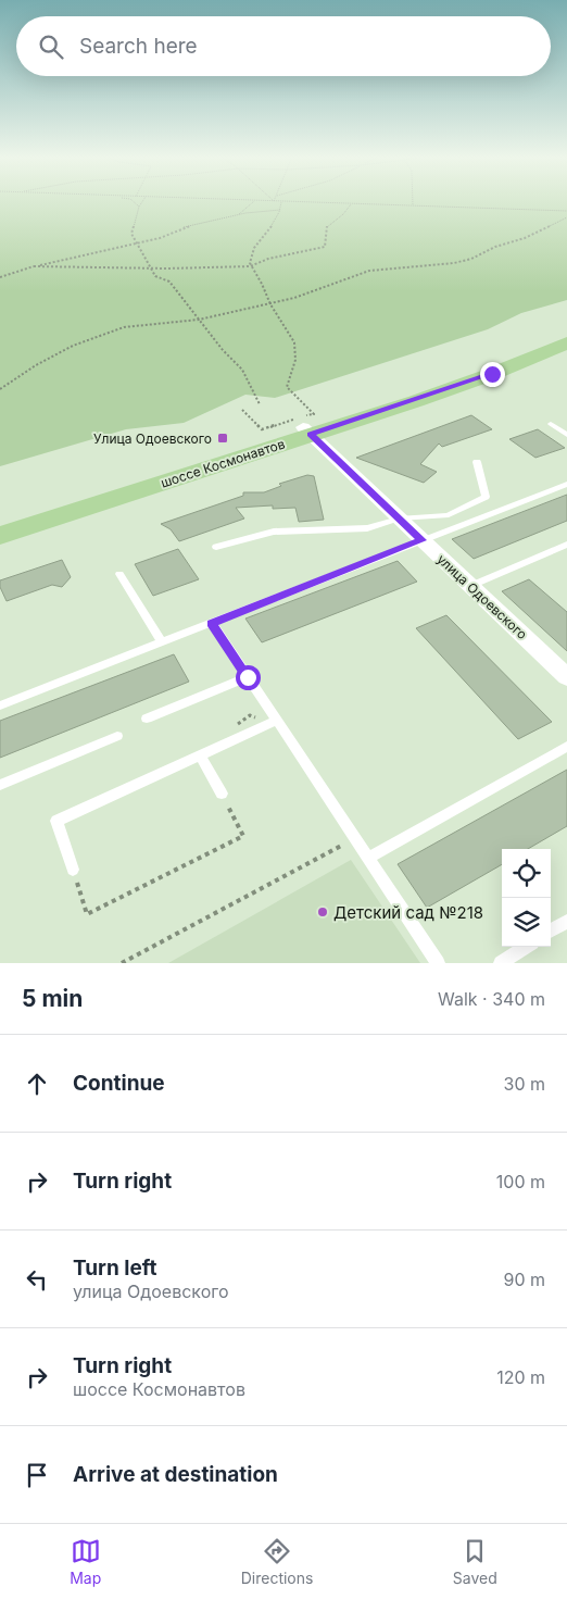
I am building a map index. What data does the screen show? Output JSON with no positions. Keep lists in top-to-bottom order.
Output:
{
  "streets": {
    "main road": ["шоссе Космонавтов"],
    "street": ["улица Одоевского"]
  },
  "crossings": [
    ["шоссе Космонавтов", "улица Одоевского"]
  ],
  "places": {
    "transit": ["Улица Одоевского"],
    "other": ["Детский сад №218"]
  },
  "page": {
    "search": "Search here",
    "heading": ["5 min", "Walk · 340 m"],
    "list": [
      ["Continue", "30 m"],
      ["Turn right", "100 m"],
      ["Turn left", "улица Одоевского", "90 m"],
      ["Turn right", "шоссе Космонавтов", "120 m"],
      "Arrive at destination"
    ],
    "nav": ["Map", "Directions", "Saved"]
  }
}
